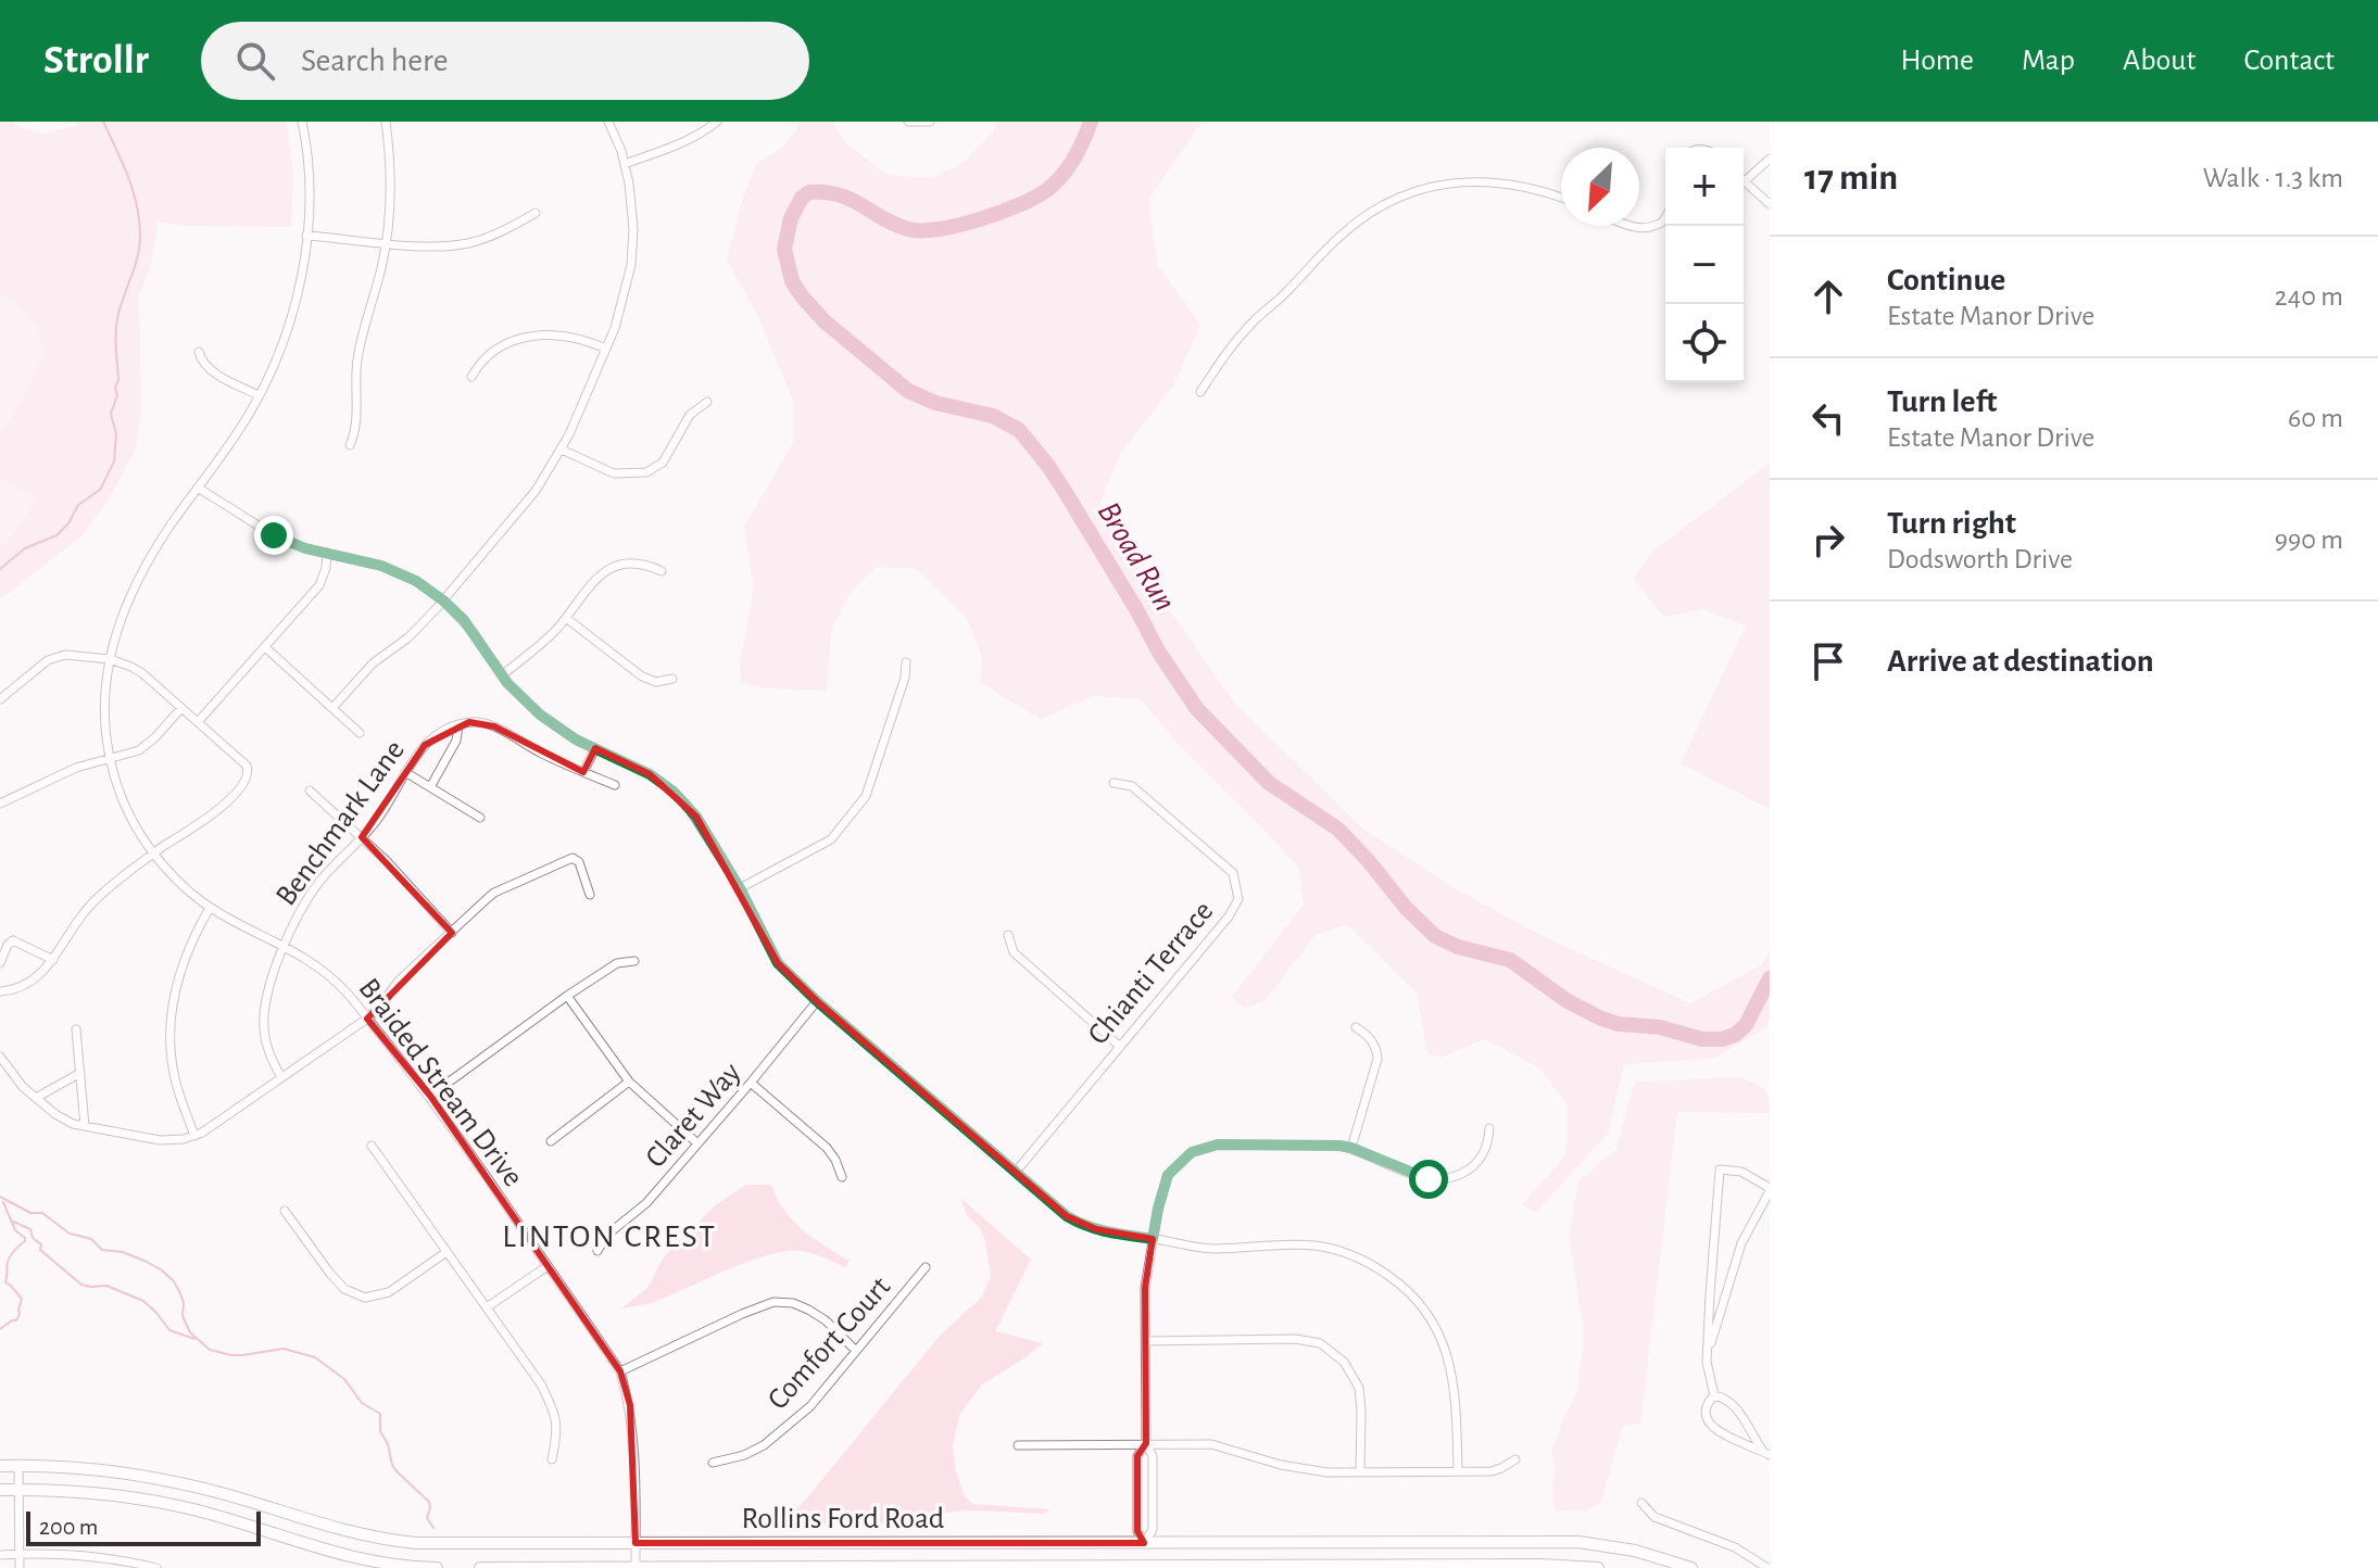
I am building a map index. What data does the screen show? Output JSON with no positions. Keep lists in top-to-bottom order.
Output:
{
  "streets": {
    "main road": ["Rollins Ford Road"],
    "street": [
      "Benchmark Lane",
      "Chianti Terrace",
      "Braided Stream Drive",
      "Claret Way",
      "Comfort Court"
    ]
  },
  "crossings": [
    ["Benchmark Lane", "Braided Stream Drive"],
    ["Braided Stream Drive", "Rollins Ford Road"]
  ],
  "districts": ["LINTON CREST"],
  "water": ["Broad Run"],
  "scale_bar": "200 m",
  "north": "bottom left",
  "page": {
    "header": "Strollr",
    "search": "Search here",
    "nav": [
      "Home",
      "Map",
      "About",
      "Contact"
    ],
    "heading": ["17 min", "Walk · 1.3 km"],
    "map_buttons": ["+", "−"],
    "list": [
      ["Continue", "Estate Manor Drive", "240 m"],
      ["Turn left", "Estate Manor Drive", "60 m"],
      ["Turn right", "Dodsworth Drive", "990 m"],
      "Arrive at destination"
    ],
    "scale": "200 m"
  }
}
